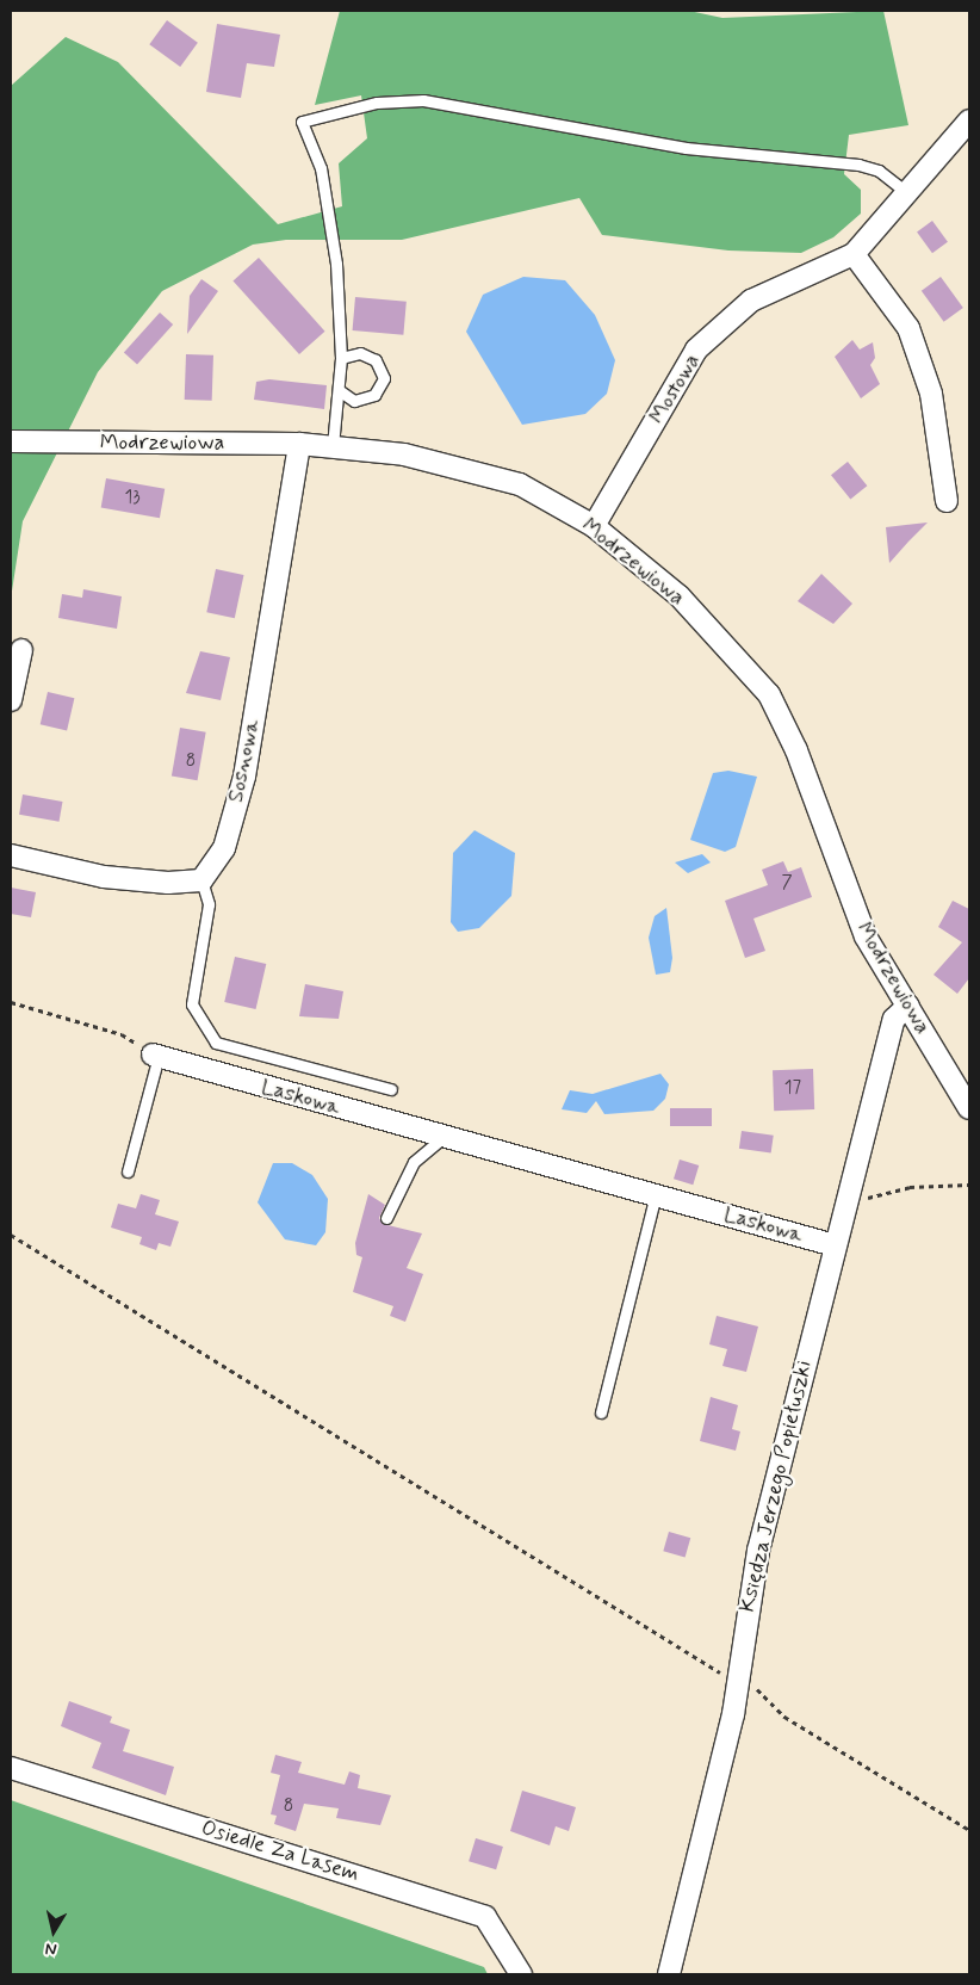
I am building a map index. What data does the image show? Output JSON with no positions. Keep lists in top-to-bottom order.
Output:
{
  "streets": {
    "street": [
      "Mostowa",
      "Modrzewiowa",
      "Sosnowa",
      "Laskowa",
      "Księdza Jerzego Popiełuszki",
      "Osiedle Za Lasem"
    ]
  },
  "crossings": [
    ["Mostowa", "Modrzewiowa"],
    ["Modrzewiowa", "Sosnowa"],
    ["Modrzewiowa", "Księdza Jerzego Popiełuszki"],
    ["Laskowa", "Księdza Jerzego Popiełuszki"]
  ],
  "house_numbers": [
    "13",
    "8",
    "7",
    "17",
    "8"
  ],
  "north": "bottom"
}
